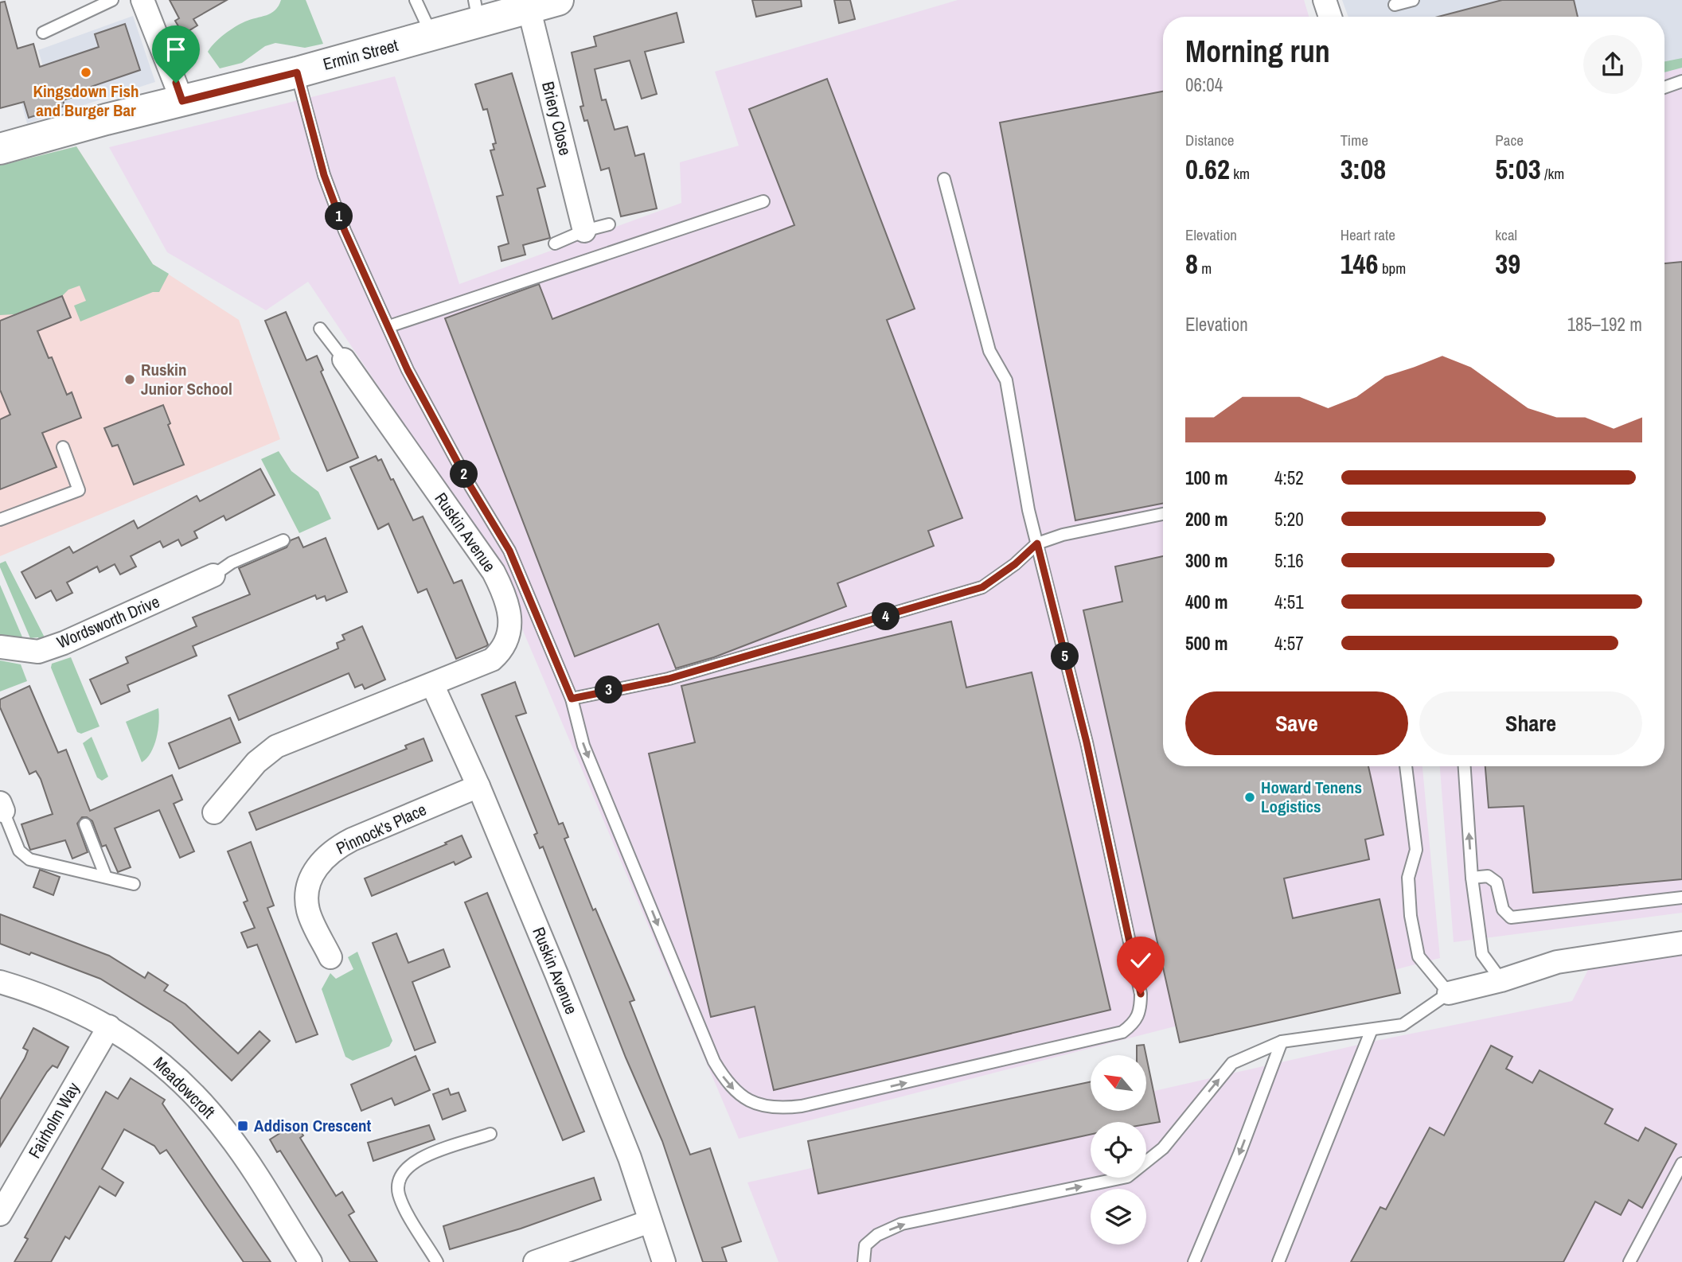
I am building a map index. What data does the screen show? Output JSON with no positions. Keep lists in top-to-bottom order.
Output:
{
  "streets": {
    "main road": ["Ermin Street"],
    "street": [
      "Briery Close",
      "Ruskin Avenue",
      "Wordsworth Drive",
      "Pinnock's Place",
      "Meadowcroft",
      "Fairholm Way"
    ]
  },
  "crossings": [
    ["Ermin Street", "Briery Close"],
    ["Ruskin Avenue", "Pinnock's Place"],
    ["Meadowcroft", "Fairholm Way"]
  ],
  "places": {
    "other": ["Kingsdown Fish and Burger Bar", "Ruskin Junior School", "Howard Tenens Logistics"],
    "transit": ["Addison Crescent"]
  },
  "north": "top left",
  "page": {
    "heading": ["Morning run", "06:04"],
    "stats": [
      ["Distance", "0.62 km"],
      ["Time", "3:08"],
      ["Pace", "5:03 /km"],
      ["Elevation", "8 m"],
      ["Heart rate", "146 bpm"],
      ["kcal", "39"]
    ],
    "pins": [
      "1",
      "2",
      "4",
      "5",
      "3"
    ],
    "chart": ["Elevation", "185–192 m"],
    "list": [
      {
        "name": "100 m",
        "note": "4:52"
      },
      {
        "name": "200 m",
        "note": "5:20"
      },
      {
        "name": "300 m",
        "note": "5:16"
      },
      {
        "name": "400 m",
        "note": "4:51"
      },
      {
        "name": "500 m",
        "note": "4:57"
      }
    ],
    "buttons": ["Save", "Share"]
  }
}
